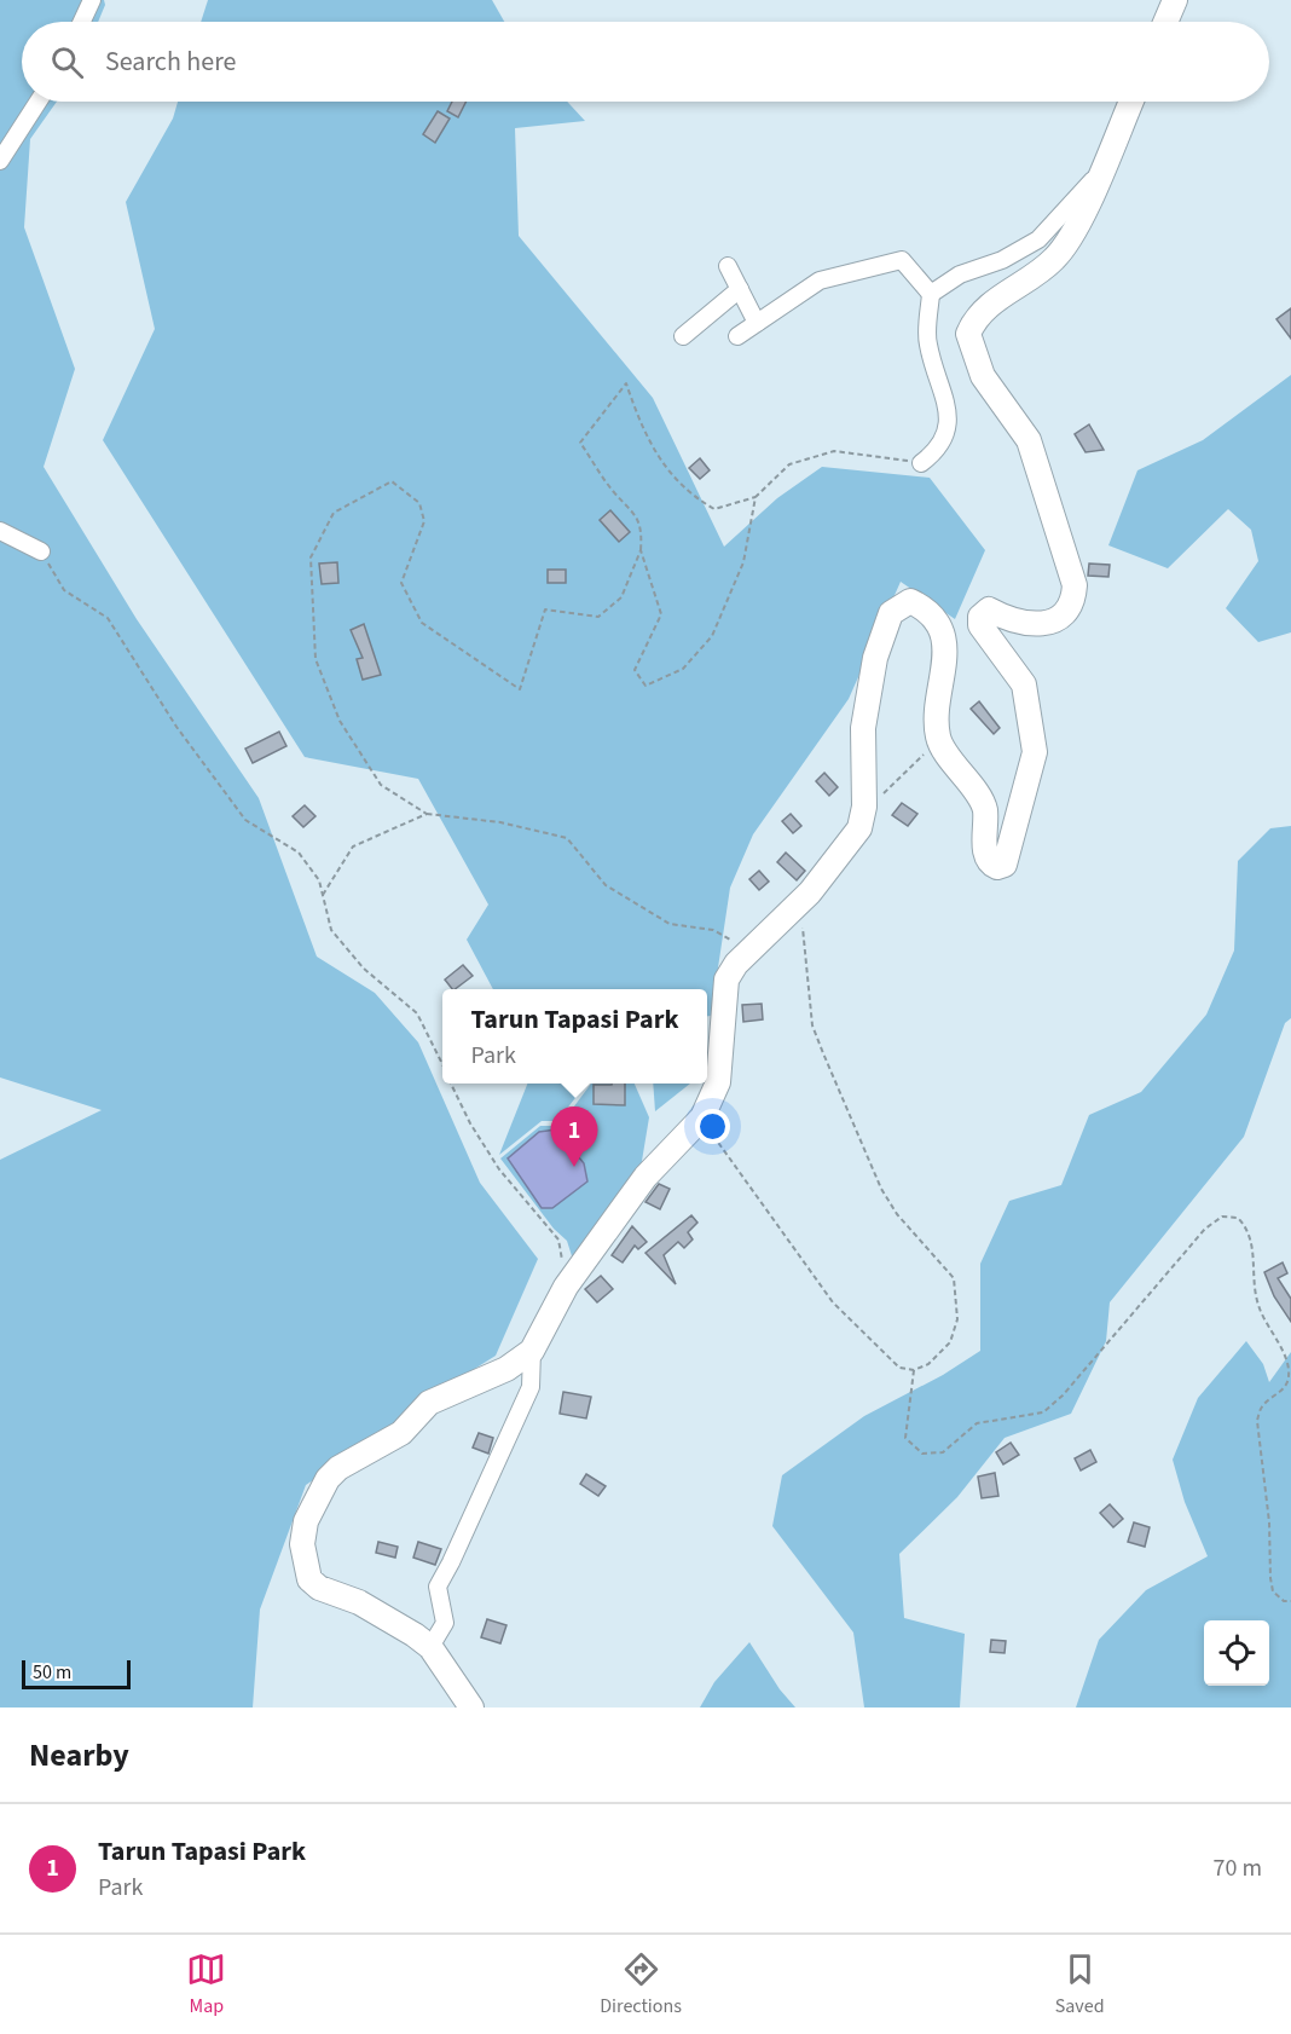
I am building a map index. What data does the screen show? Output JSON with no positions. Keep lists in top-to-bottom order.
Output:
{
  "scale_bar": "50 m",
  "page": {
    "search": "Search here",
    "popup": ["Tarun Tapasi Park", "Park"],
    "pins": "1",
    "scale": "50 m",
    "heading": "Nearby",
    "list": [
      {
        "mark": "1",
        "name": "Tarun Tapasi Park",
        "note": "Park",
        "value": "70 m"
      }
    ],
    "nav": ["Map", "Directions", "Saved"]
  }
}
